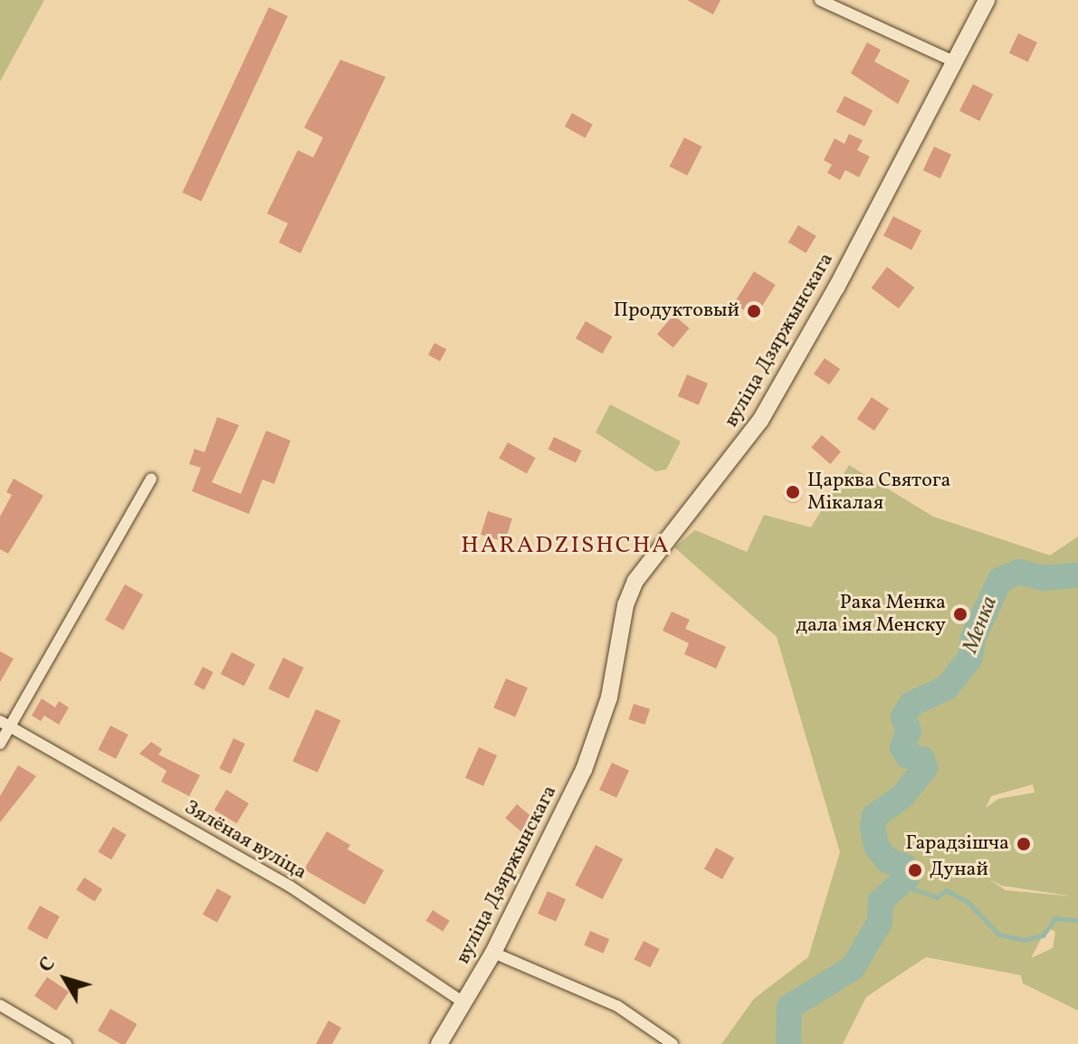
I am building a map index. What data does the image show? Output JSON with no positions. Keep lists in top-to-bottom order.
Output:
{
  "streets": {
    "street": ["вуліца Дзяржынскага", "Зялёная вуліца"]
  },
  "crossings": [
    ["вуліца Дзяржынскага", "Зялёная вуліца"]
  ],
  "districts": ["HARADZISHCHA"],
  "water": ["Менка"],
  "places": [
    "Продуктовый",
    "Царква Святога Мікалая",
    "Рака Менка дала імя Менску",
    "Гарадзішча",
    "Дунай"
  ],
  "north": "top left"
}
